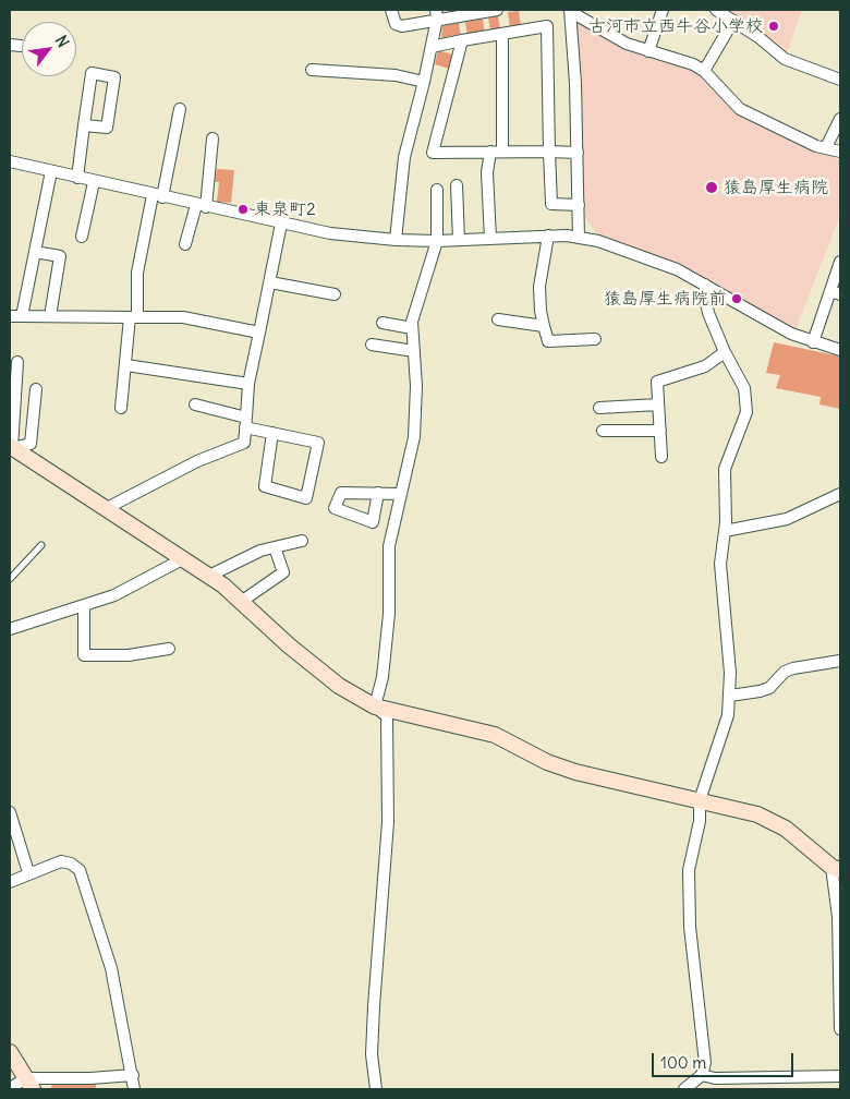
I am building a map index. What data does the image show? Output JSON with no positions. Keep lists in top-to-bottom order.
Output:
{
  "places": [
    "古河市立西牛谷小学校",
    "猿島厚生病院",
    "東泉町2",
    "猿島厚生病院前"
  ],
  "scale_bar": "100 m",
  "north": "top right"
}
